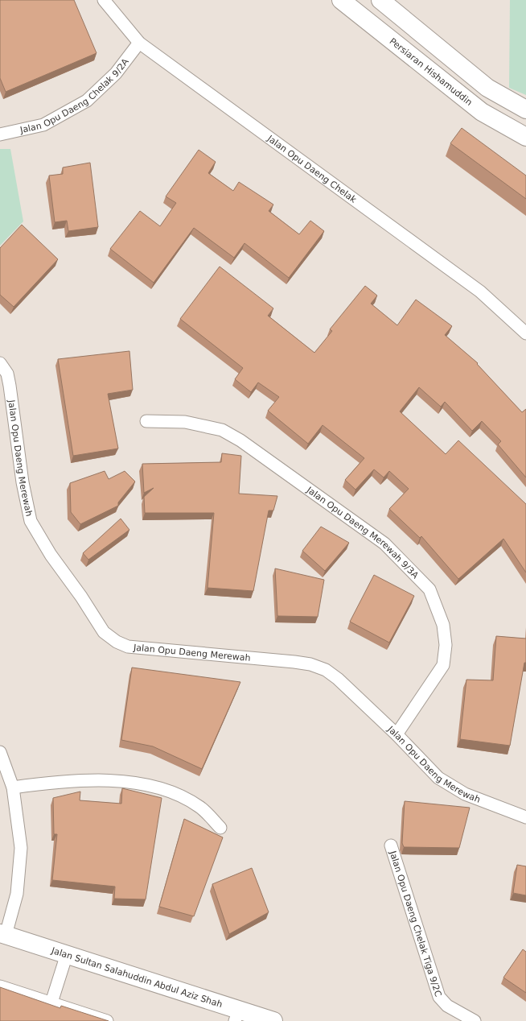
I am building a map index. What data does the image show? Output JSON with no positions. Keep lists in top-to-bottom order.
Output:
{
  "streets": {
    "main road": ["Persiaran Hishamuddin", "Jalan Sultan Salahuddin Abdul Aziz Shah"],
    "street": [
      "Jalan Opu Daeng Chelak 9/2A",
      "Jalan Opu Daeng Chelak",
      "Jalan Opu Daeng Merewah",
      "Jalan Opu Daeng Merewah 9/3A",
      "Jalan Opu Daeng Chelak Tiga 9/2C"
    ]
  },
  "crossings": [
    ["Jalan Opu Daeng Chelak 9/2A", "Jalan Opu Daeng Chelak"],
    ["Jalan Opu Daeng Merewah", "Jalan Opu Daeng Merewah 9/3A"]
  ]
}
